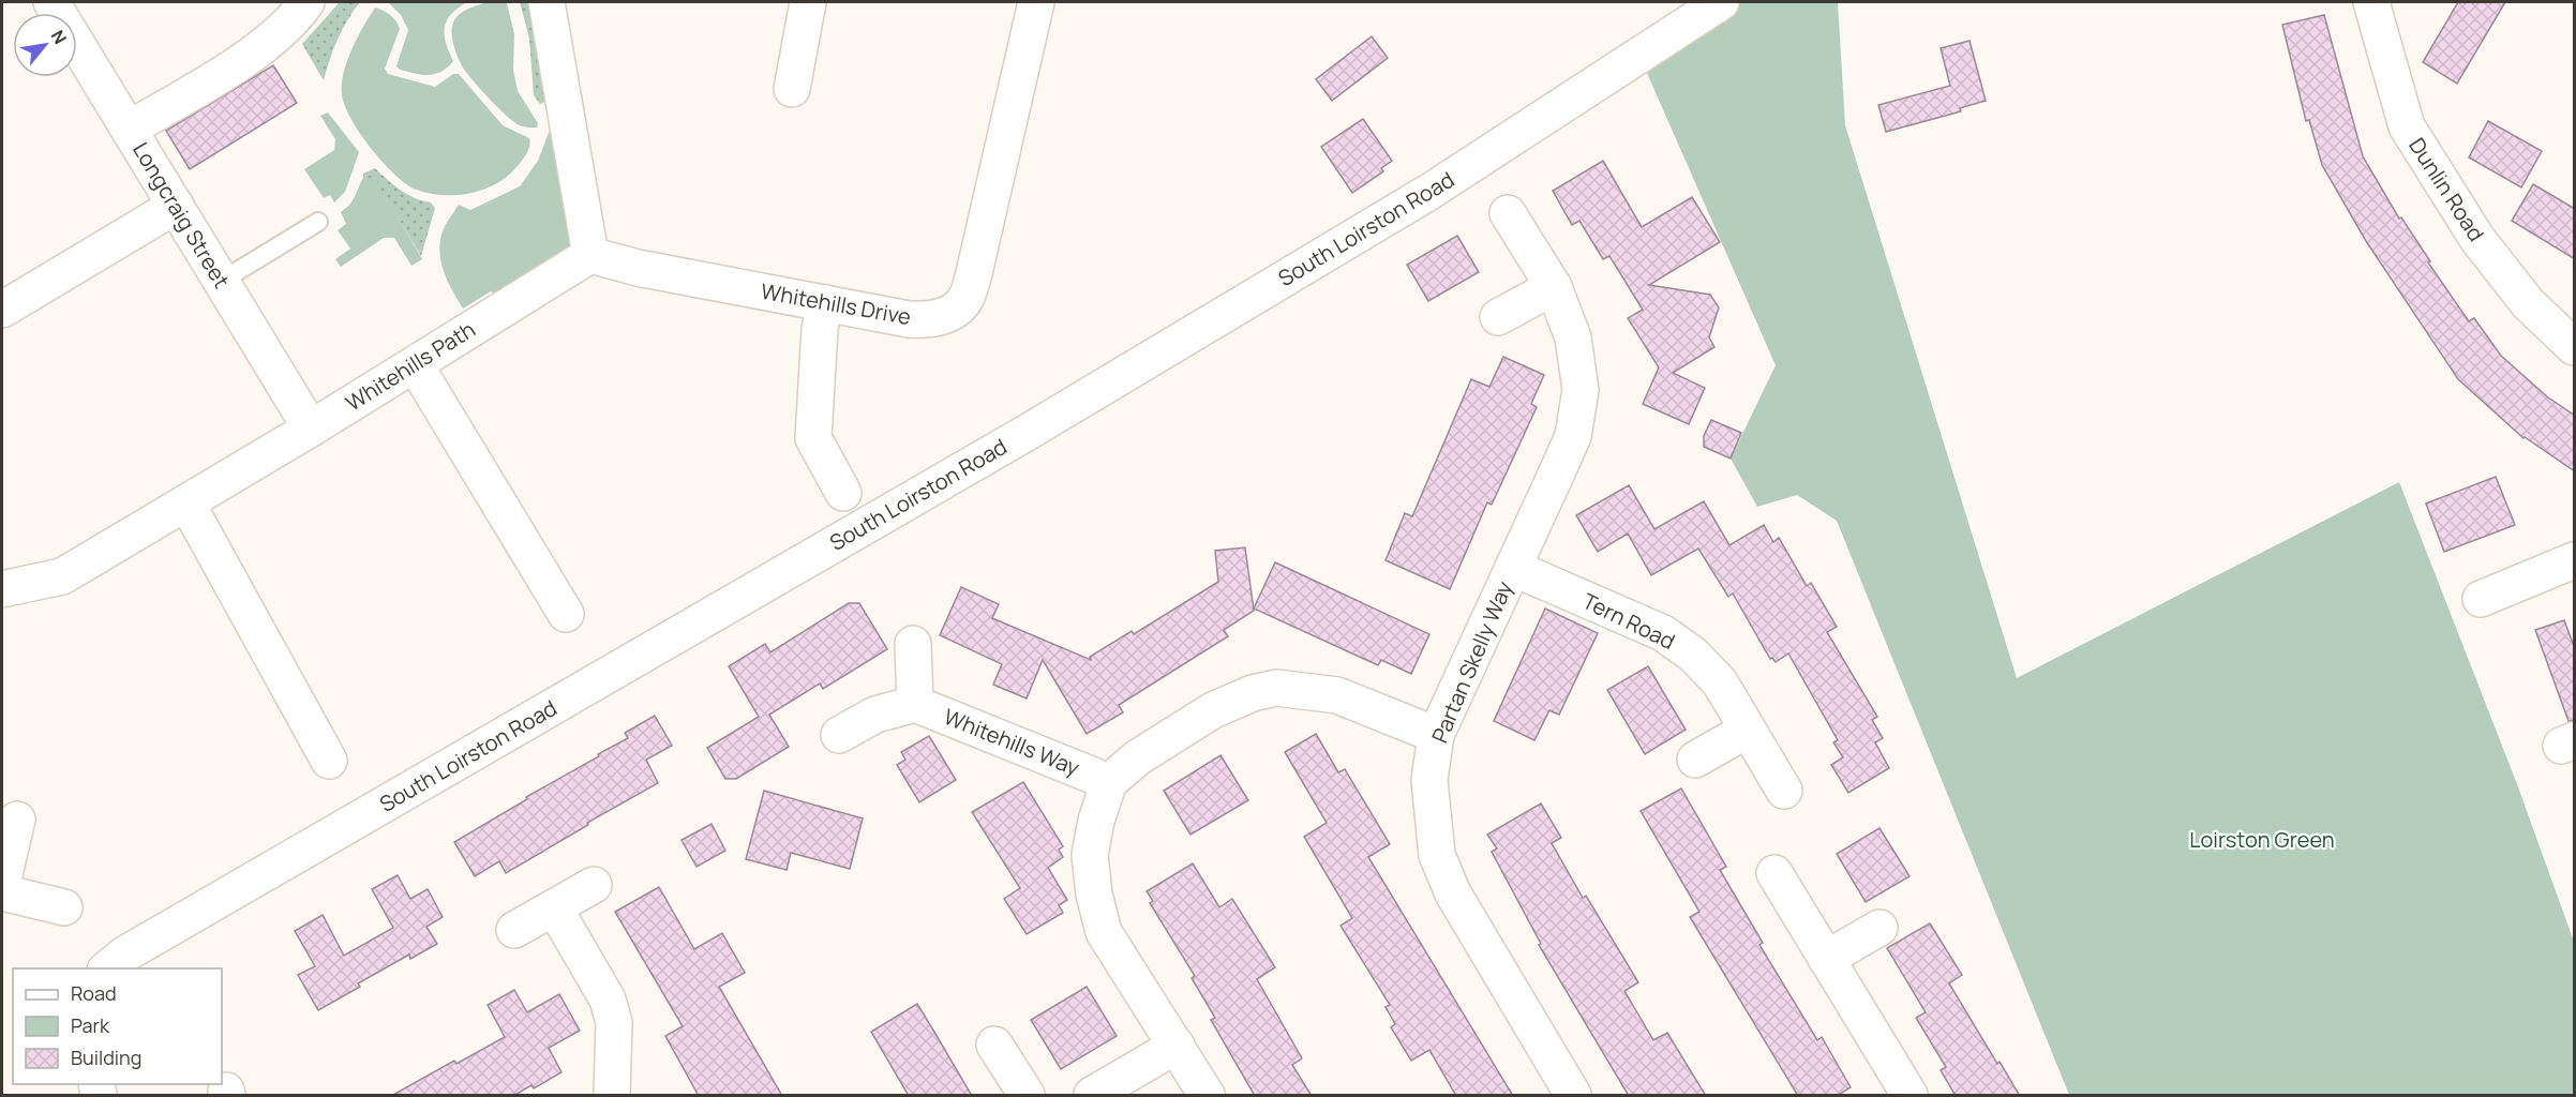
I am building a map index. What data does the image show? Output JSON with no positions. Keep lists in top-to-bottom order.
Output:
{
  "streets": {
    "street": [
      "Dunlin Road",
      "Longcraig Street",
      "South Loirston Road",
      "Whitehills Drive",
      "Whitehills Path",
      "Tern Road",
      "Partan Skelly Way",
      "Whitehills Way"
    ]
  },
  "crossings": [
    ["Longcraig Street", "Whitehills Path"],
    ["Whitehills Drive", "Whitehills Path"],
    ["Tern Road", "Partan Skelly Way"]
  ],
  "parks": ["Loirston Green"],
  "legend": ["Road", "Park", "Building"],
  "north": "top right"
}
